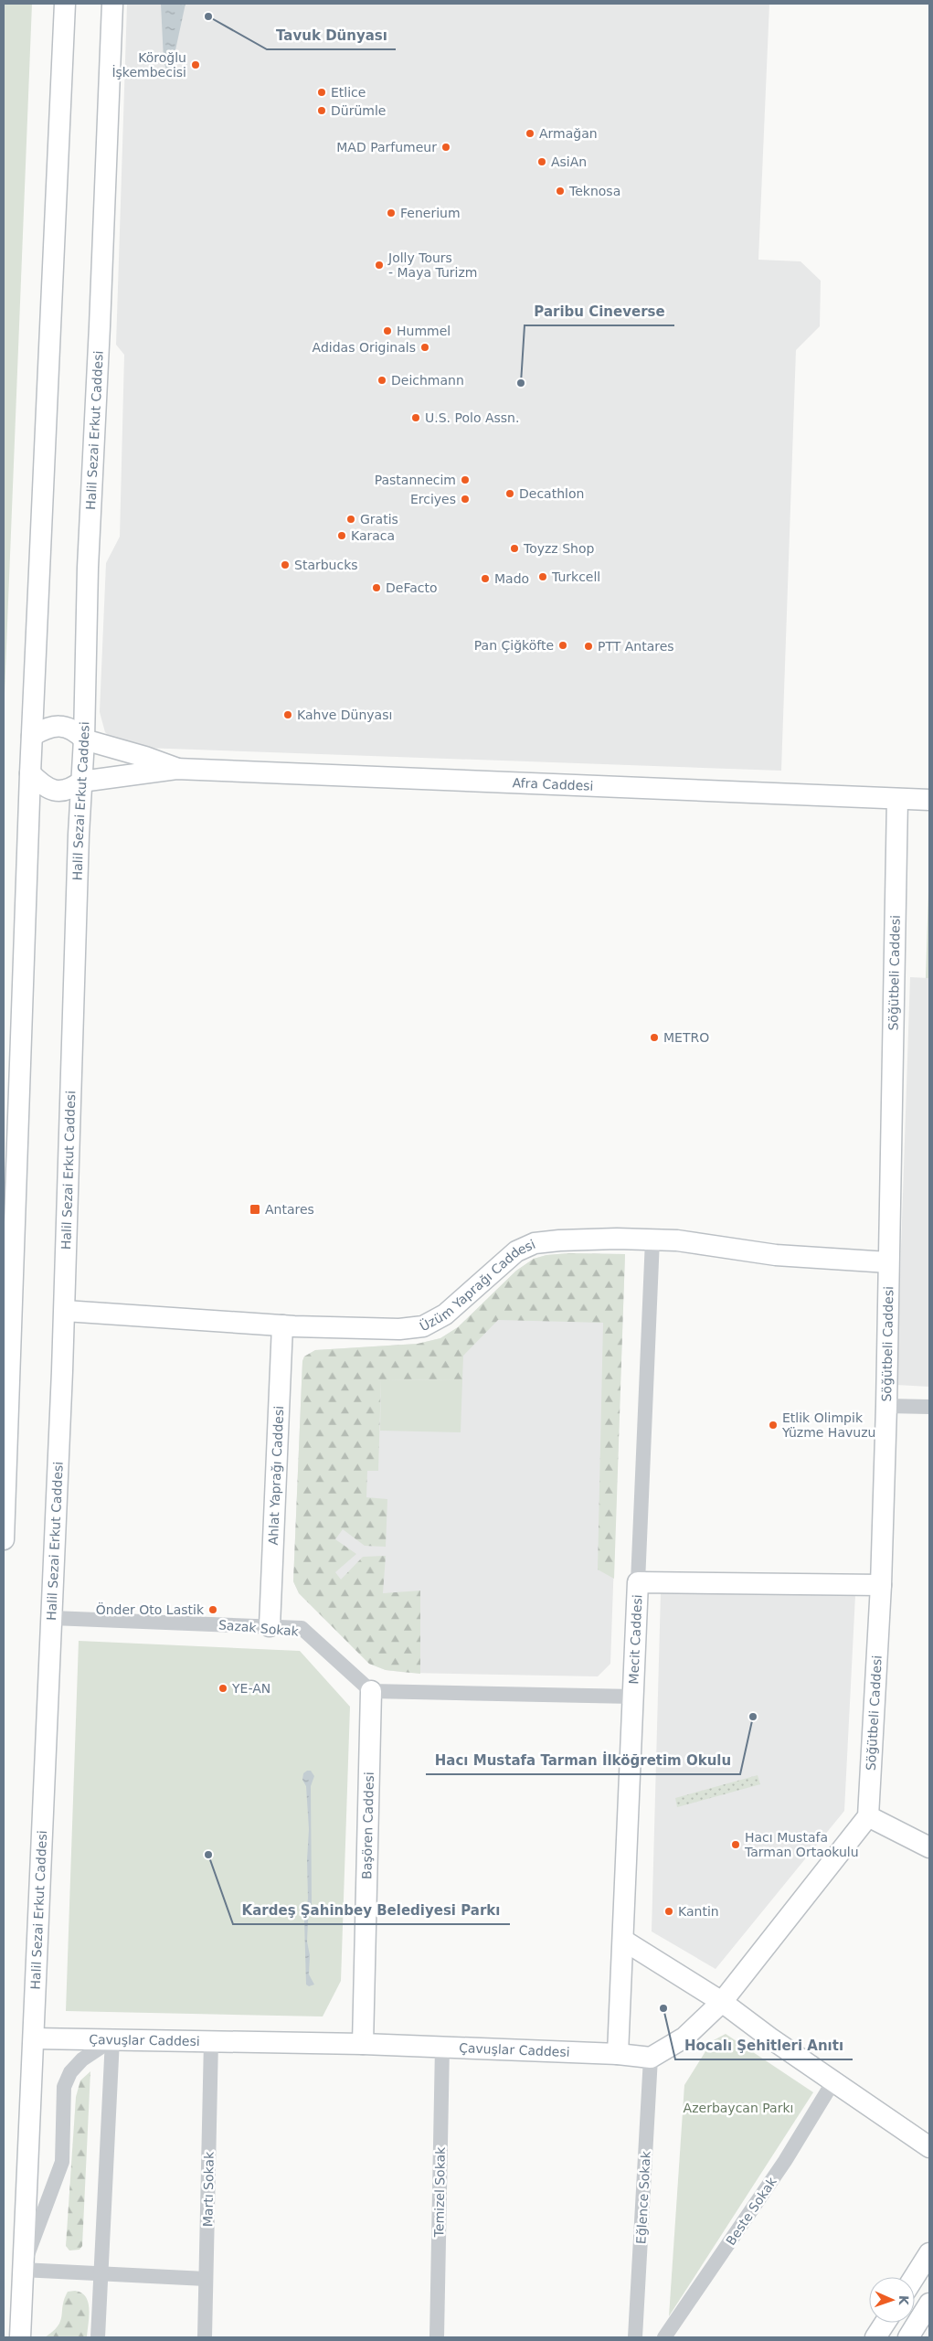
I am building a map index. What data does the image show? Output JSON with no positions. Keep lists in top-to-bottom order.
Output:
{
  "streets": {
    "street": [
      "Halil Sezai Erkut Caddesi",
      "Afra Caddesi",
      "Söğütbeli Caddesi",
      "Üzüm Yaprağı Caddesi",
      "Ahlat Yaprağı Caddesi",
      "Sazak Sokak",
      "Mecit Caddesi",
      "Başören Caddesi",
      "Çavuşlar Caddesi",
      "Martı Sokak",
      "Temizel Sokak",
      "Eğlence Sokak",
      "Beste Sokak"
    ]
  },
  "crossings": [
    ["Halil Sezai Erkut Caddesi", "Afra Caddesi"],
    ["Halil Sezai Erkut Caddesi", "Üzüm Yaprağı Caddesi"],
    ["Halil Sezai Erkut Caddesi", "Sazak Sokak"],
    ["Halil Sezai Erkut Caddesi", "Çavuşlar Caddesi"],
    ["Afra Caddesi", "Söğütbeli Caddesi"],
    ["Söğütbeli Caddesi", "Üzüm Yaprağı Caddesi"],
    ["Söğütbeli Caddesi", "Mecit Caddesi"],
    ["Üzüm Yaprağı Caddesi", "Ahlat Yaprağı Caddesi"],
    ["Ahlat Yaprağı Caddesi", "Sazak Sokak"],
    ["Sazak Sokak", "Başören Caddesi"],
    ["Mecit Caddesi", "Çavuşlar Caddesi"],
    ["Başören Caddesi", "Çavuşlar Caddesi"],
    ["Çavuşlar Caddesi", "Martı Sokak"],
    ["Çavuşlar Caddesi", "Temizel Sokak"],
    ["Çavuşlar Caddesi", "Eğlence Sokak"]
  ],
  "parks": ["Azerbaycan Parkı"],
  "places": {
    "other": [
      "Tavuk Dünyası",
      "Köroğlu İşkembecisi",
      "Etlice",
      "Dürümle",
      "Armağan",
      "MAD Parfumeur",
      "AsiAn",
      "Teknosa",
      "Fenerium",
      "Jolly Tours - Maya Turizm",
      "Hummel",
      "Adidas Originals",
      "Deichmann",
      "Paribu Cineverse",
      "U.S. Polo Assn.",
      "Pastannecim",
      "Decathlon",
      "Erciyes",
      "Gratis",
      "Karaca",
      "Toyzz Shop",
      "Starbucks",
      "Turkcell",
      "Mado",
      "DeFacto",
      "Pan Çiğköfte",
      "PTT Antares",
      "Kahve Dünyası",
      "METRO",
      "Etlik Olimpik Yüzme Havuzu",
      "Önder Oto Lastik",
      "YE-AN",
      "Hacı Mustafa Tarman İlköğretim Okulu",
      "Hacı Mustafa Tarman Ortaokulu",
      "Kardeş Şahinbey Belediyesi Parkı",
      "Kantin",
      "Hocalı Şehitleri Anıtı"
    ],
    "transit": ["Antares"]
  },
  "north": "right"
}
